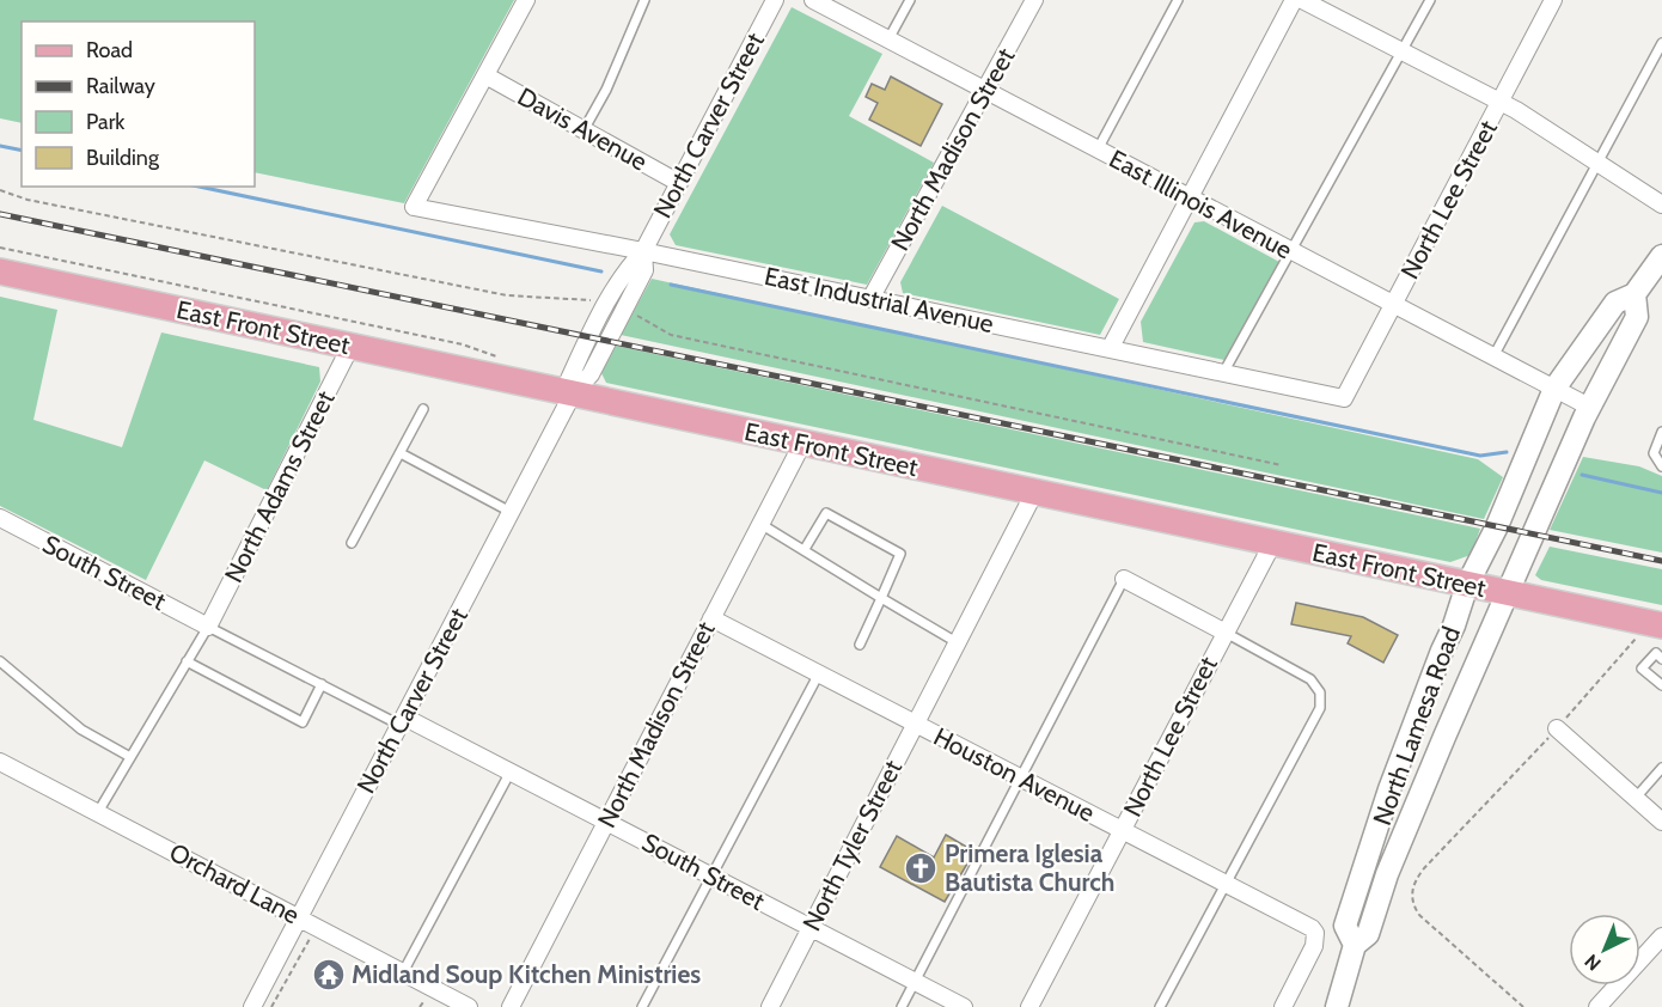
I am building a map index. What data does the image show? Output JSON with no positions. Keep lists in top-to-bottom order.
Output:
{
  "streets": {
    "main road": ["East Front Street", "North Lamesa Road"],
    "street": [
      "North Carver Street",
      "Davis Avenue",
      "North Madison Street",
      "North Lee Street",
      "East Illinois Avenue",
      "East Industrial Avenue",
      "North Adams Street",
      "South Street",
      "Houston Avenue",
      "North Tyler Street",
      "Orchard Lane"
    ]
  },
  "crossings": [
    ["North Carver Street", "Davis Avenue"],
    ["North Carver Street", "East Industrial Avenue"],
    ["North Carver Street", "East Front Street"],
    ["North Carver Street", "South Street"],
    ["North Carver Street", "Orchard Lane"],
    ["Davis Avenue", "East Industrial Avenue"],
    ["North Madison Street", "East Illinois Avenue"],
    ["North Madison Street", "East Industrial Avenue"],
    ["North Madison Street", "East Front Street"],
    ["North Madison Street", "South Street"],
    ["North Madison Street", "Houston Avenue"],
    ["North Lee Street", "East Illinois Avenue"],
    ["North Lee Street", "East Industrial Avenue"],
    ["North Lee Street", "East Front Street"],
    ["North Lee Street", "Houston Avenue"],
    ["East Illinois Avenue", "North Lamesa Road"],
    ["East Front Street", "North Adams Street"],
    ["East Front Street", "North Lamesa Road"],
    ["East Front Street", "North Tyler Street"],
    ["North Adams Street", "South Street"],
    ["South Street", "North Tyler Street"],
    ["Houston Avenue", "North Tyler Street"]
  ],
  "places": {
    "church": ["Primera Iglesia Bautista Church"],
    "temple": ["Midland Soup Kitchen Ministries"]
  },
  "legend": [
    "Road",
    "Railway",
    "Park",
    "Building"
  ],
  "north": "bottom left"
}
